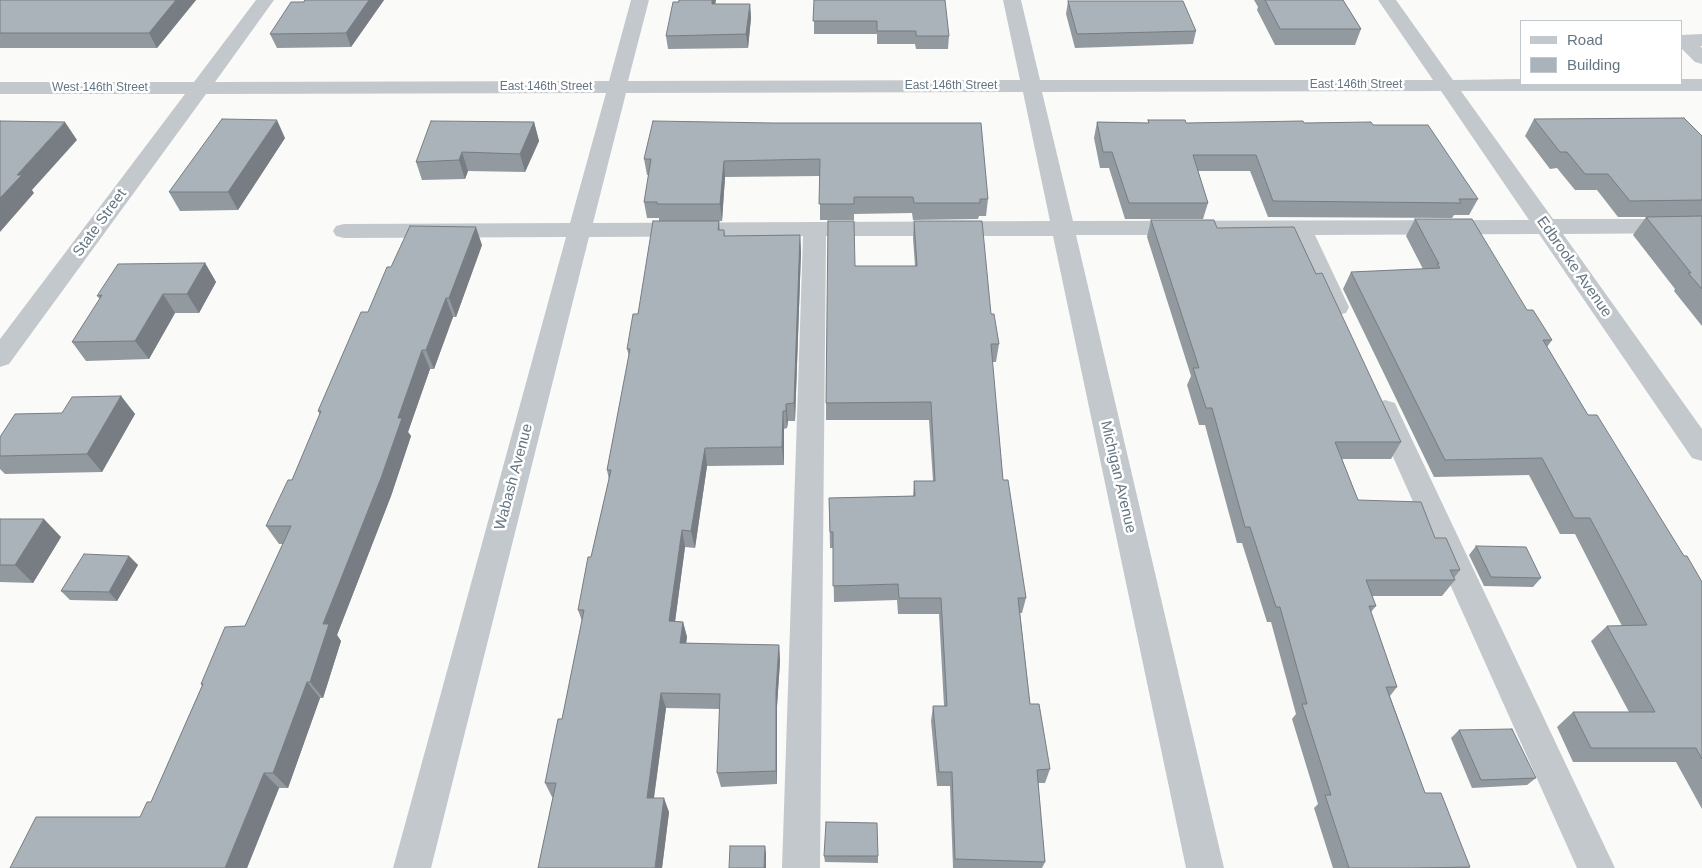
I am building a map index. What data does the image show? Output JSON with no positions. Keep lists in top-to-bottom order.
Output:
{
  "streets": {
    "street": [
      "East 146th Street",
      "West 146th Street",
      "State Street",
      "Edbrooke Avenue",
      "Wabash Avenue",
      "Michigan Avenue"
    ]
  },
  "crossings": [
    ["East 146th Street", "West 146th Street"],
    ["East 146th Street", "State Street"],
    ["East 146th Street", "Edbrooke Avenue"],
    ["East 146th Street", "Wabash Avenue"],
    ["East 146th Street", "Michigan Avenue"],
    ["West 146th Street", "State Street"]
  ],
  "legend": ["Road", "Building"]
}
